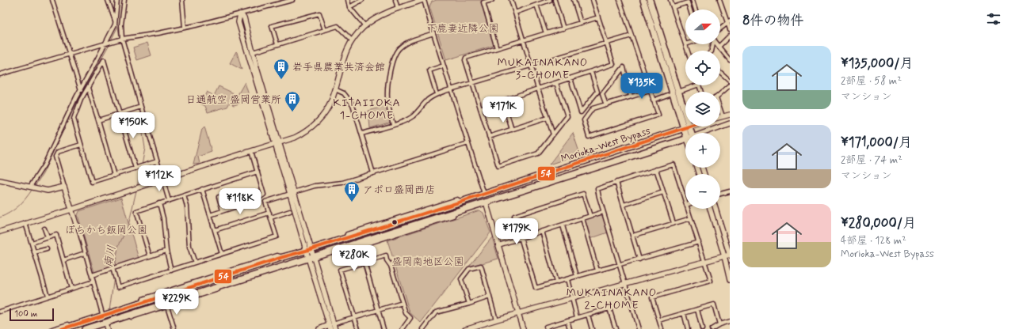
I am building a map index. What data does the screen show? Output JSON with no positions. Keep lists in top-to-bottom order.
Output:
{
  "streets": {
    "highway": ["Morioka-West Bypass"]
  },
  "districts": ["MUKAINAKANO 3-CHOME", "KITAIIOKA 1-CHOME", "MUKAINAKANO 2-CHOME"],
  "water": ["南川"],
  "parks": ["下鹿妻近隣公園", "ぼちかち飯岡公園", "盛岡南地区公園"],
  "places": {
    "building": ["岩手県農業共済会館", "日通航空 盛岡営業所", "アポロ盛岡西店"]
  },
  "lines": ["transit line 54"],
  "scale_bar": "100 m",
  "north": "right",
  "page": {
    "heading": "8件の物件",
    "map_buttons": ["+", "−"],
    "list": [
      {
        "name": "¥135,000/月",
        "note": "2部屋 · 58 m² · マンション"
      },
      {
        "name": "¥171,000/月",
        "note": "2部屋 · 74 m² · マンション"
      },
      {
        "name": "¥280,000/月",
        "note": "4部屋 · 128 m² · Morioka-West Bypass"
      }
    ],
    "price": [
      "¥135K",
      "¥171K",
      "¥150K",
      "¥112K",
      "¥118K",
      "¥179K",
      "¥280K",
      "¥229K"
    ],
    "scale": "100 m"
  }
}
